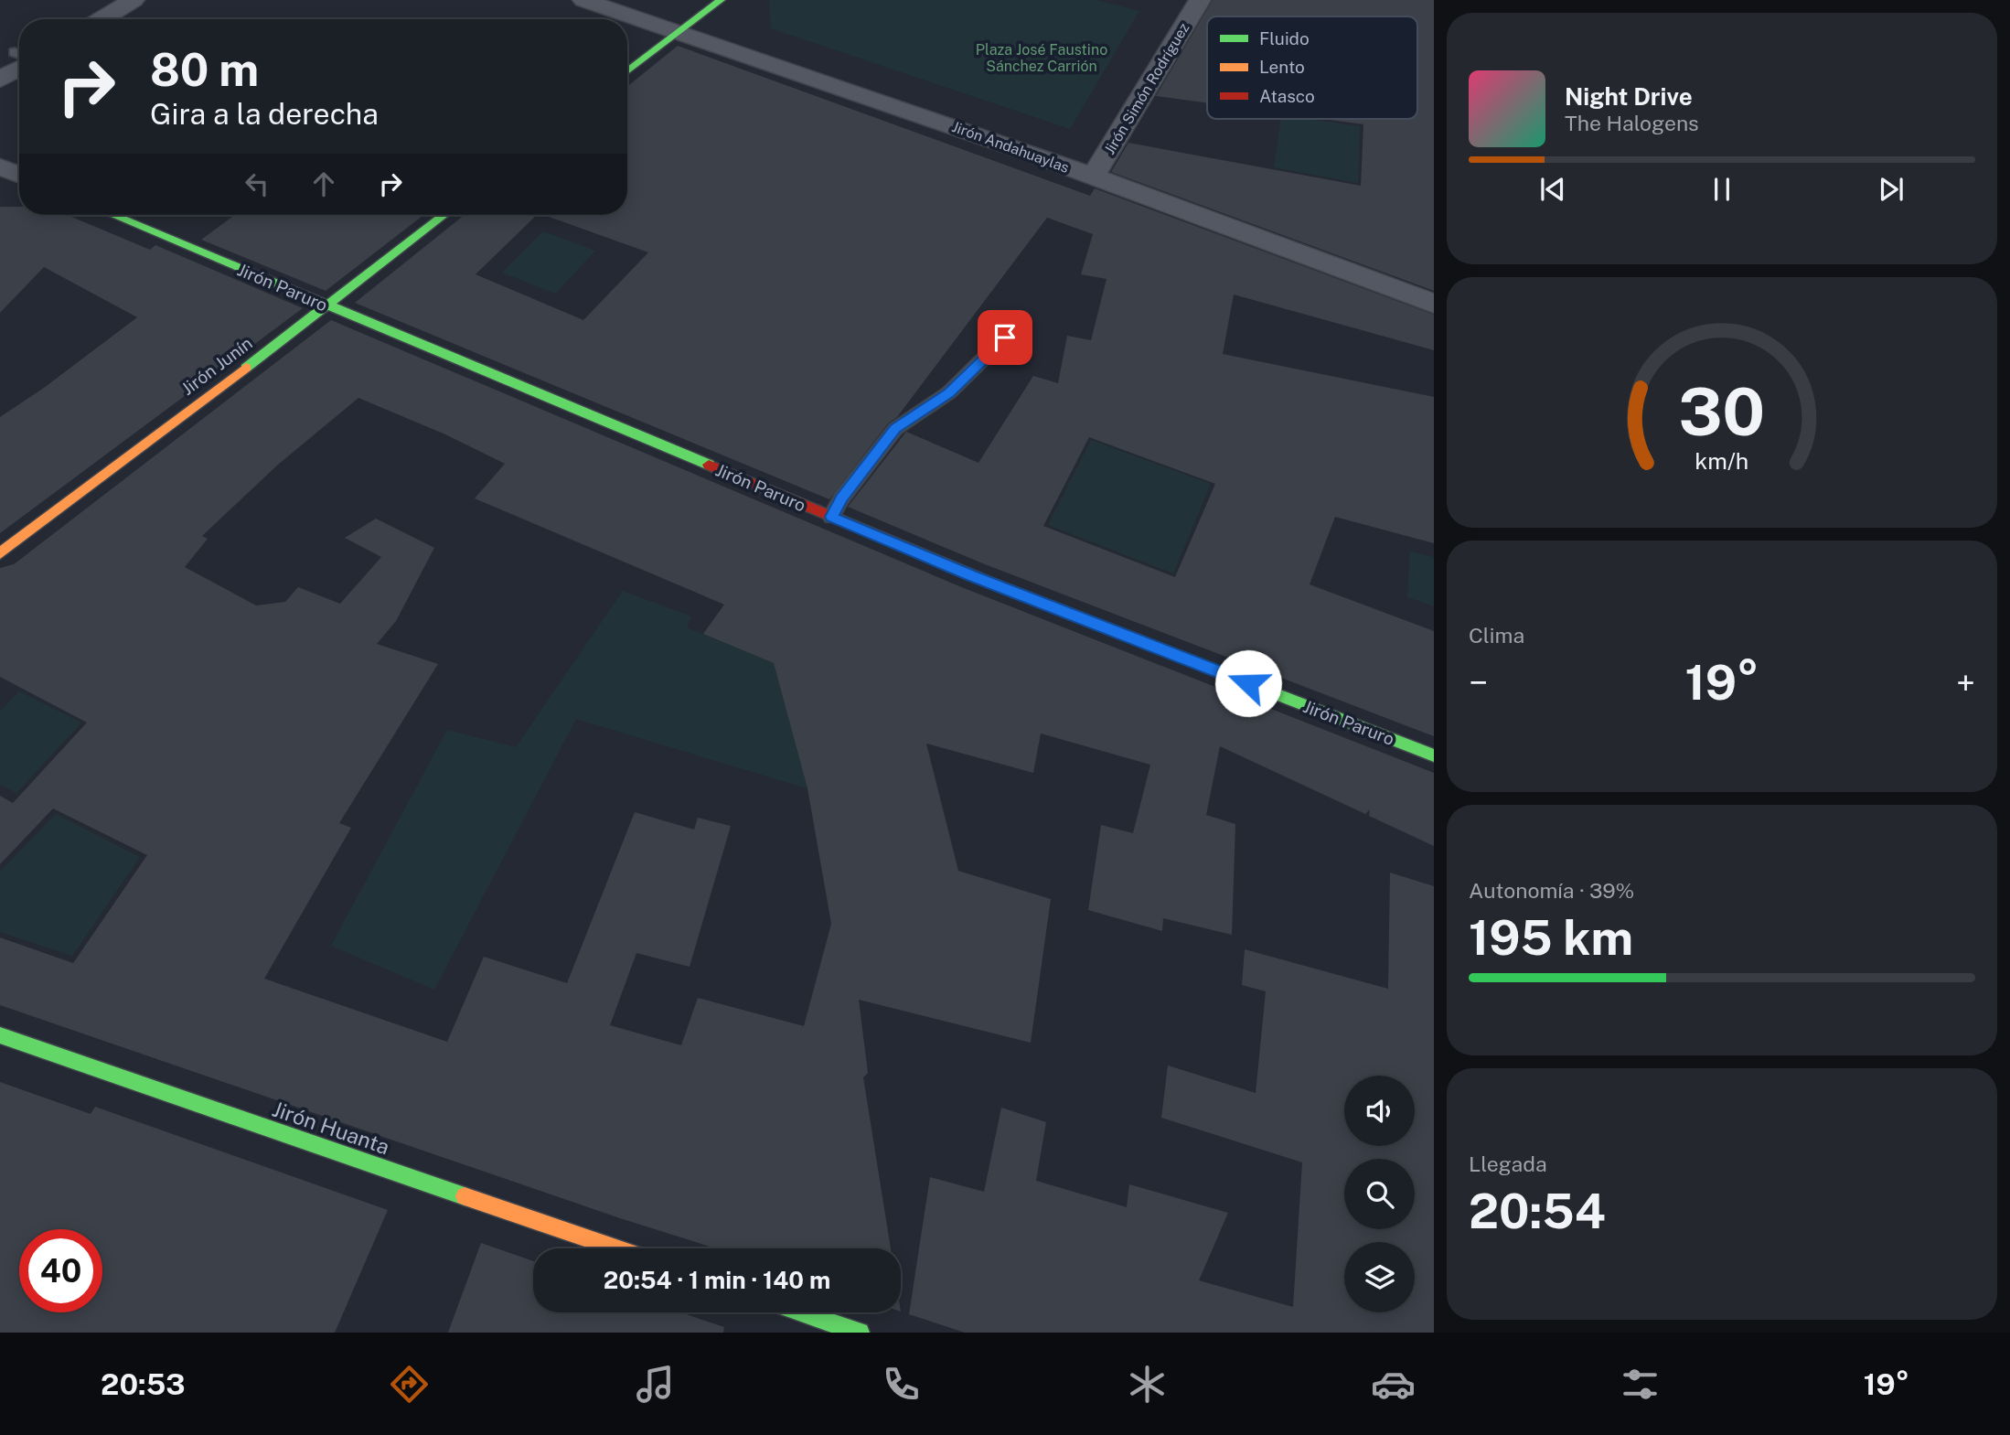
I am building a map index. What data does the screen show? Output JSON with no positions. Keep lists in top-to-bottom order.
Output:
{
  "streets": {
    "street": [
      "Jirón Simón Rodríguez",
      "Jirón Andahuaylas",
      "Jirón Paruro",
      "Jirón Junín",
      "Jirón Huanta"
    ]
  },
  "crossings": [
    ["Jirón Simón Rodríguez", "Jirón Andahuaylas"],
    ["Jirón Paruro", "Jirón Junín"]
  ],
  "parks": ["Plaza José Faustino Sánchez Carrión"],
  "legend": ["Fluido", "Lento", "Atasco"],
  "page": {
    "turn": ["80 m", "Gira a la derecha"],
    "song": ["Night Drive", "The Halogens"],
    "tile": [
      "Clima",
      ["Autonomía · 39%", "195 km"],
      ["Llegada", "20:54"]
    ],
    "heat": ["−", "19°", "+"],
    "limit": "40",
    "trip": "20:54 · 1 min · 140 m",
    "tabs": ["20:53", "19°"],
    "gauge": ["30", "km/h"]
  }
}
